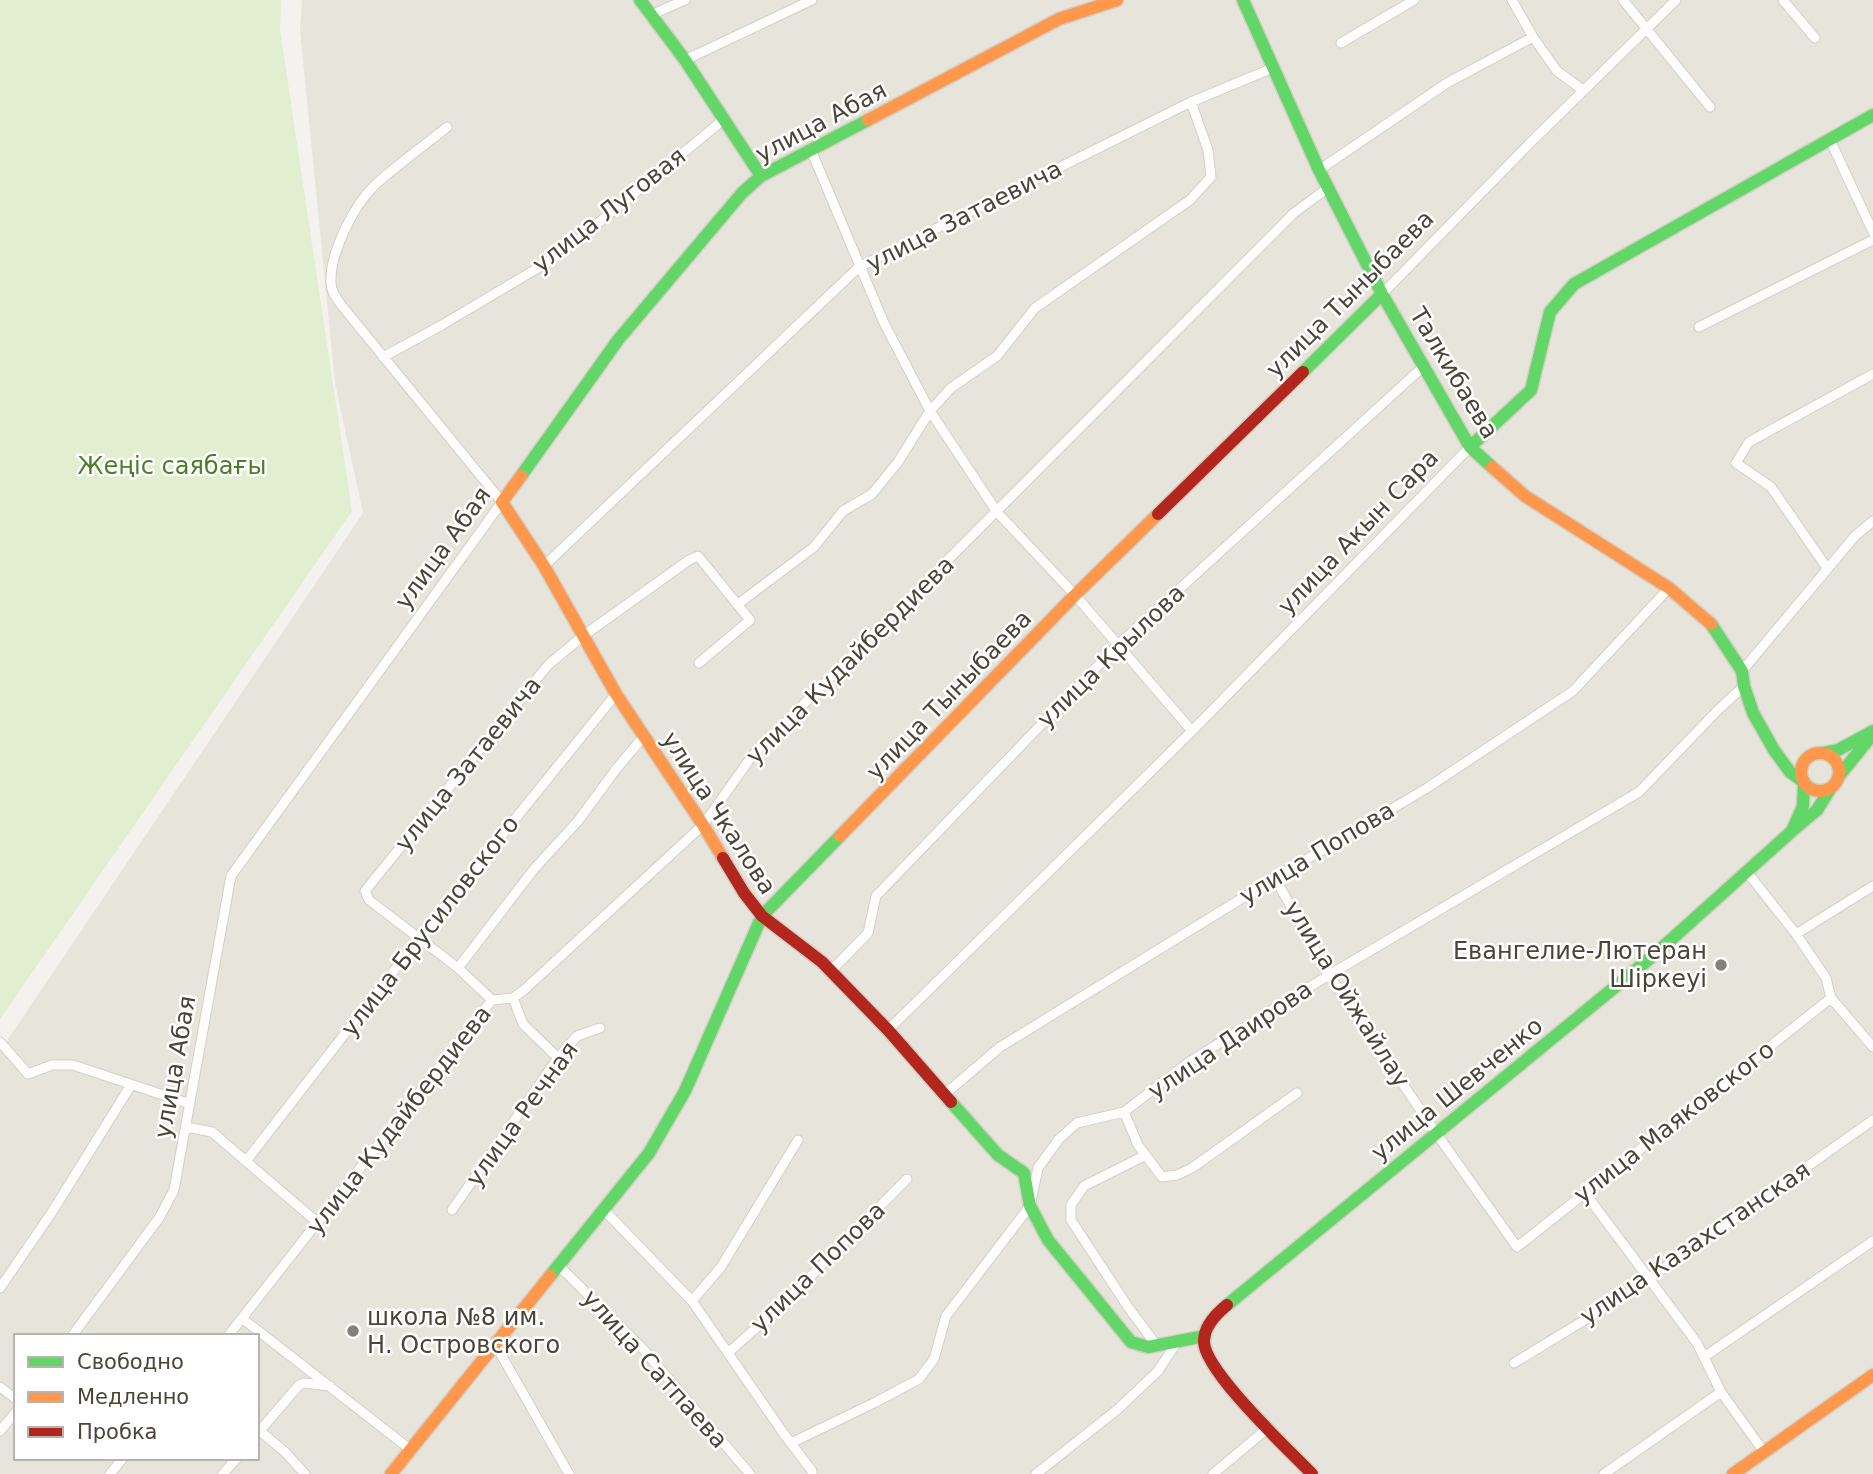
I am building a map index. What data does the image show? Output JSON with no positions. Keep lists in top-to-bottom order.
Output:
{
  "streets": {
    "street": [
      "улица Абая",
      "улица Луговая",
      "улица Затаевича",
      "улица Тыныбаева",
      "Талкибаева",
      "улица Акын Сара",
      "улица Крылова",
      "улица Кудайбердиева",
      "улица Чкалова",
      "улица Попова",
      "улица Брусиловского",
      "улица Ойжайлау",
      "улица Даирова",
      "улица Шевченко",
      "улица Речная",
      "улица Маяковского",
      "улица Казахстанская",
      "улица Сатпаева"
    ]
  },
  "crossings": [
    ["улица Абая", "улица Чкалова"],
    ["улица Луговая", "улица Чкалова"],
    ["улица Затаевича", "Талкибаева"],
    ["улица Затаевича", "улица Чкалова"],
    ["улица Затаевича", "улица Брусиловского"],
    ["улица Тыныбаева", "Талкибаева"],
    ["улица Тыныбаева", "улица Чкалова"],
    ["улица Тыныбаева", "улица Сатпаева"],
    ["Талкибаева", "улица Акын Сара"],
    ["Талкибаева", "улица Крылова"],
    ["Талкибаева", "улица Кудайбердиева"],
    ["Талкибаева", "улица Попова"],
    ["Талкибаева", "улица Даирова"],
    ["Талкибаева", "улица Шевченко"],
    ["улица Акын Сара", "улица Чкалова"],
    ["улица Крылова", "улица Чкалова"],
    ["улица Кудайбердиева", "улица Чкалова"],
    ["улица Чкалова", "улица Попова"],
    ["улица Чкалова", "улица Брусиловского"],
    ["улица Чкалова", "улица Даирова"],
    ["улица Чкалова", "улица Шевченко"],
    ["улица Попова", "улица Ойжайлау"],
    ["улица Ойжайлау", "улица Даирова"],
    ["улица Ойжайлау", "улица Шевченко"],
    ["улица Ойжайлау", "улица Маяковского"]
  ],
  "parks": ["Жеңіс саябағы"],
  "places": ["Евангелие-Лютеран Шіркеуі", "школа №8 им. Н. Островского"],
  "legend": ["Свободно", "Медленно", "Пробка"]
}
